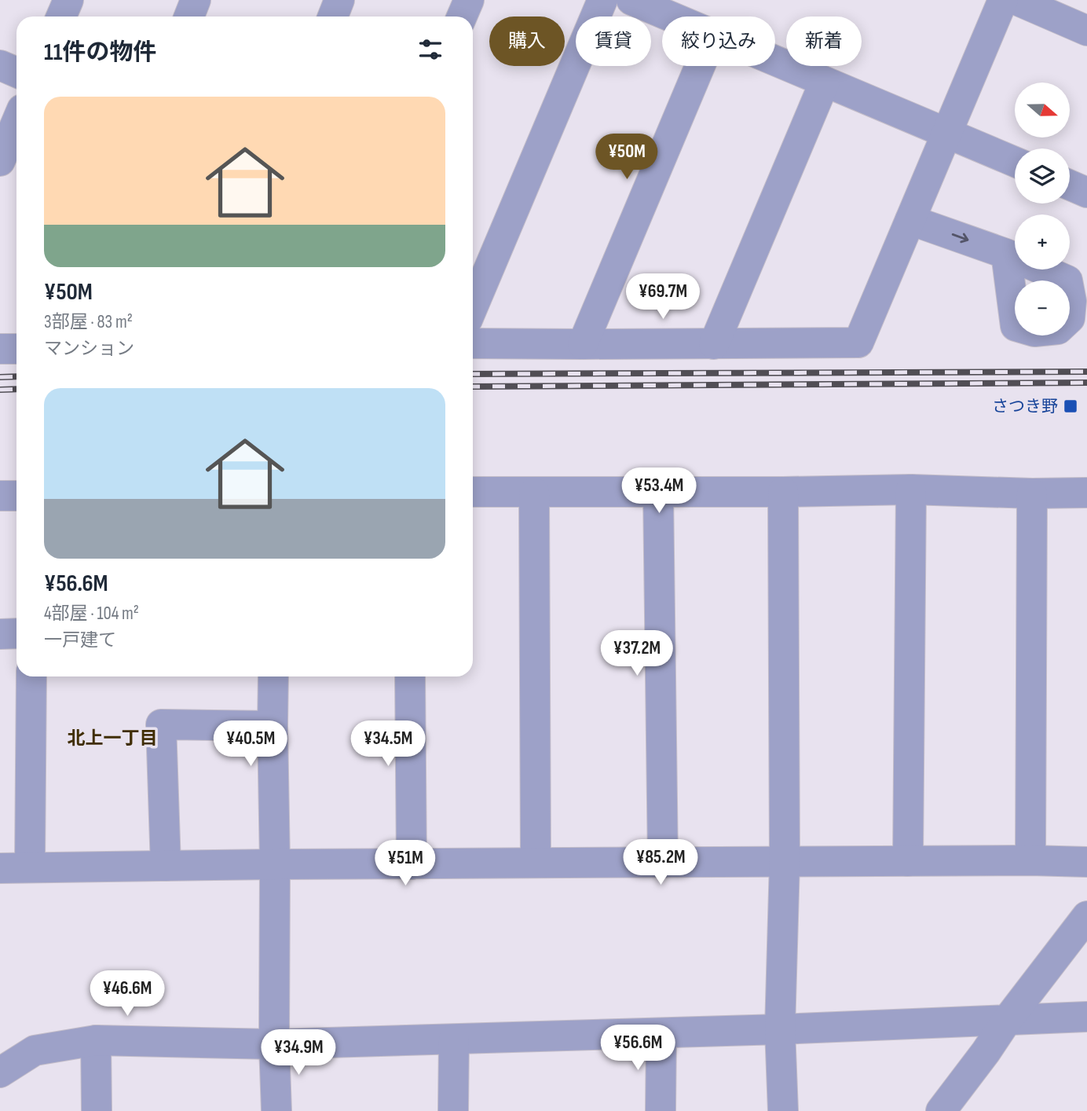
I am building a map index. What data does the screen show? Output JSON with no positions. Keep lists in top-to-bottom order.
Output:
{
  "districts": ["北上一丁目"],
  "places": {
    "transit": ["さつき野"]
  },
  "north": "right",
  "page": {
    "chip": [
      "購入",
      "賃貸",
      "絞り込み",
      "新着"
    ],
    "heading": "11件の物件",
    "map_buttons": ["+", "−"],
    "list": [
      {
        "name": "¥50M",
        "note": "3部屋 · 83 m² · マンション"
      },
      {
        "name": "¥56.6M",
        "note": "4部屋 · 104 m² · 一戸建て"
      }
    ],
    "price": [
      "¥50M",
      "¥69.7M",
      "¥53.4M",
      "¥37.2M",
      "¥40.5M",
      "¥34.5M",
      "¥85.2M",
      "¥51M",
      "¥46.6M",
      "¥56.6M",
      "¥34.9M"
    ]
  }
}
